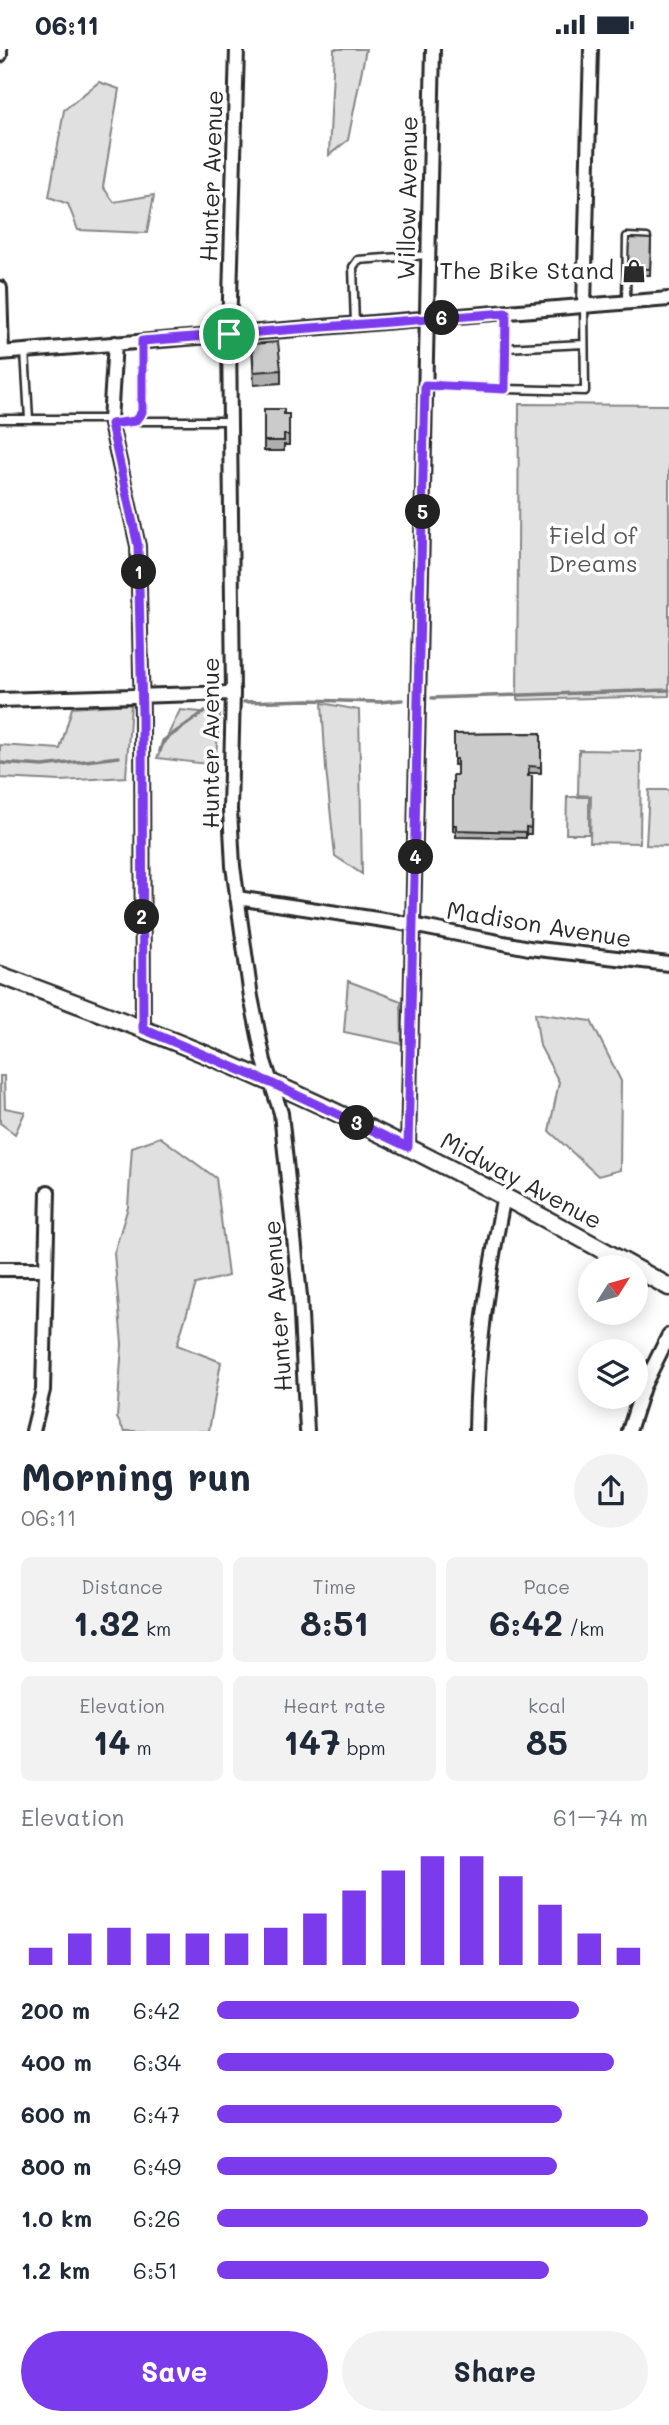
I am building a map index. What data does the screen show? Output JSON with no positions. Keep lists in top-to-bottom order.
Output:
{
  "streets": {
    "street": [
      "Hunter Avenue",
      "Willow Avenue",
      "Madison Avenue",
      "Midway Avenue"
    ]
  },
  "crossings": [
    ["Hunter Avenue", "Madison Avenue"],
    ["Hunter Avenue", "Midway Avenue"],
    ["Willow Avenue", "Madison Avenue"],
    ["Willow Avenue", "Midway Avenue"]
  ],
  "parks": ["Field of Dreams"],
  "places": {
    "shop": ["The Bike Stand"]
  },
  "north": "top right",
  "page": {
    "status": "06:11",
    "pins": [
      "6",
      "5",
      "1",
      "4",
      "2",
      "3"
    ],
    "heading": ["Morning run", "06:11"],
    "stats": [
      ["Distance", "1.32 km"],
      ["Time", "8:51"],
      ["Pace", "6:42 /km"],
      ["Elevation", "14 m"],
      ["Heart rate", "147 bpm"],
      ["kcal", "85"]
    ],
    "chart": ["Elevation", "61–74 m"],
    "list": [
      {
        "name": "200 m",
        "note": "6:42"
      },
      {
        "name": "400 m",
        "note": "6:34"
      },
      {
        "name": "600 m",
        "note": "6:47"
      },
      {
        "name": "800 m",
        "note": "6:49"
      },
      {
        "name": "1.0 km",
        "note": "6:26"
      },
      {
        "name": "1.2 km",
        "note": "6:51"
      }
    ],
    "buttons": ["Save", "Share"]
  }
}
